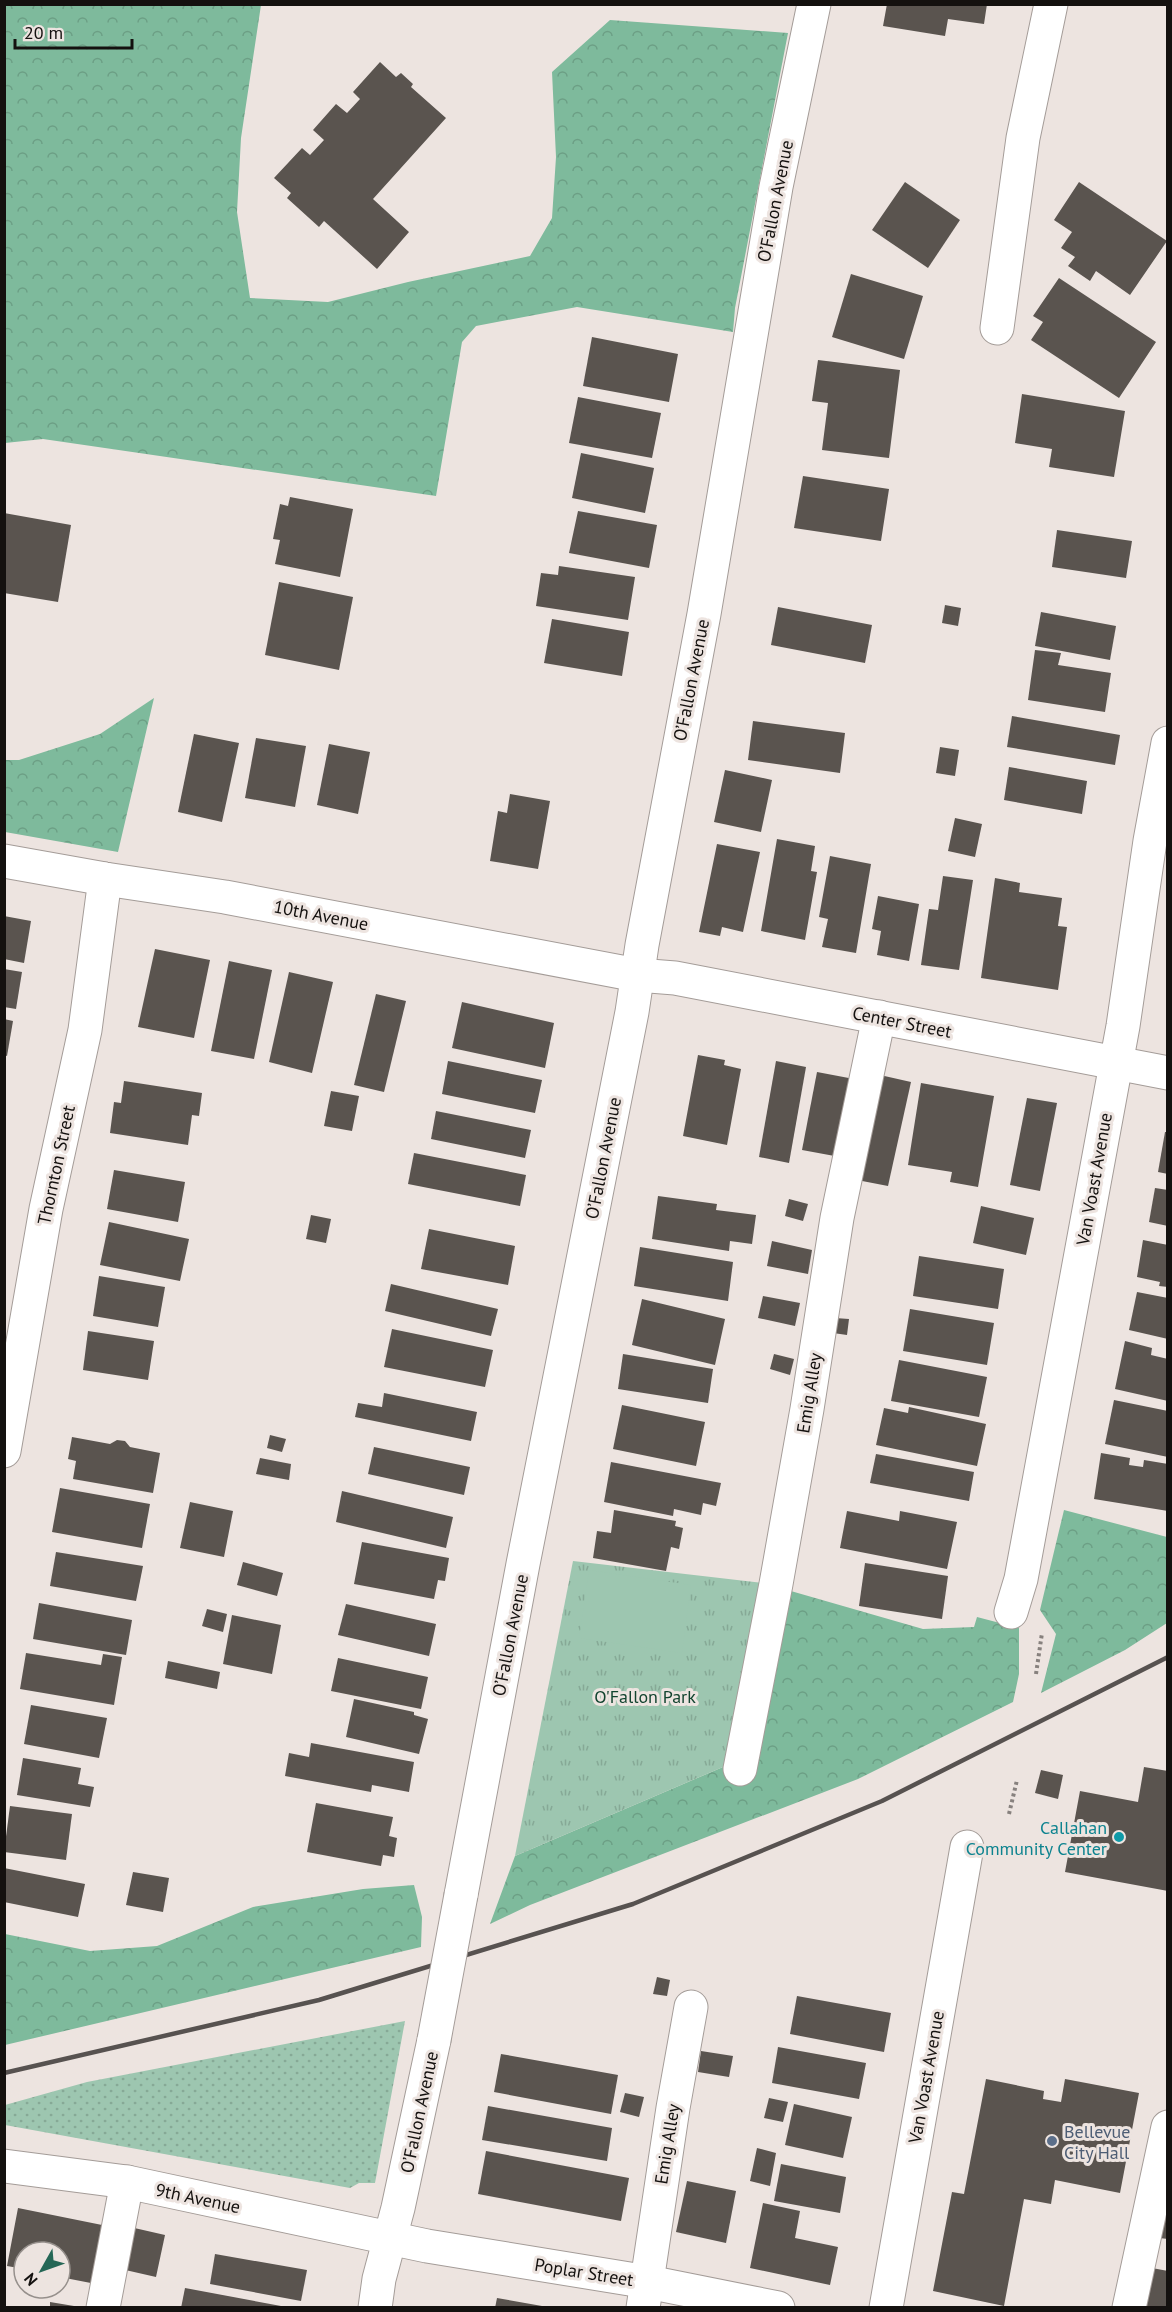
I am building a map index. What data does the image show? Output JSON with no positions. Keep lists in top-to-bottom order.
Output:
{
  "streets": {
    "street": [
      "O’Fallon Avenue",
      "10th Avenue",
      "Center Street",
      "Thornton Street",
      "Van Voast Avenue",
      "Emig Alley",
      "9th Avenue",
      "Poplar Street"
    ]
  },
  "crossings": [
    ["O’Fallon Avenue", "10th Avenue"],
    ["O’Fallon Avenue", "Center Street"],
    ["O’Fallon Avenue", "9th Avenue"],
    ["O’Fallon Avenue", "Poplar Street"],
    ["10th Avenue", "Center Street"],
    ["10th Avenue", "Thornton Street"],
    ["Center Street", "Van Voast Avenue"],
    ["Center Street", "Emig Alley"],
    ["Emig Alley", "Poplar Street"],
    ["9th Avenue", "Poplar Street"]
  ],
  "parks": ["O'Fallon Park"],
  "places": ["Callahan Community Center", "Bellevue City Hall"],
  "scale_bar": "20 m",
  "north": "bottom left"
}
